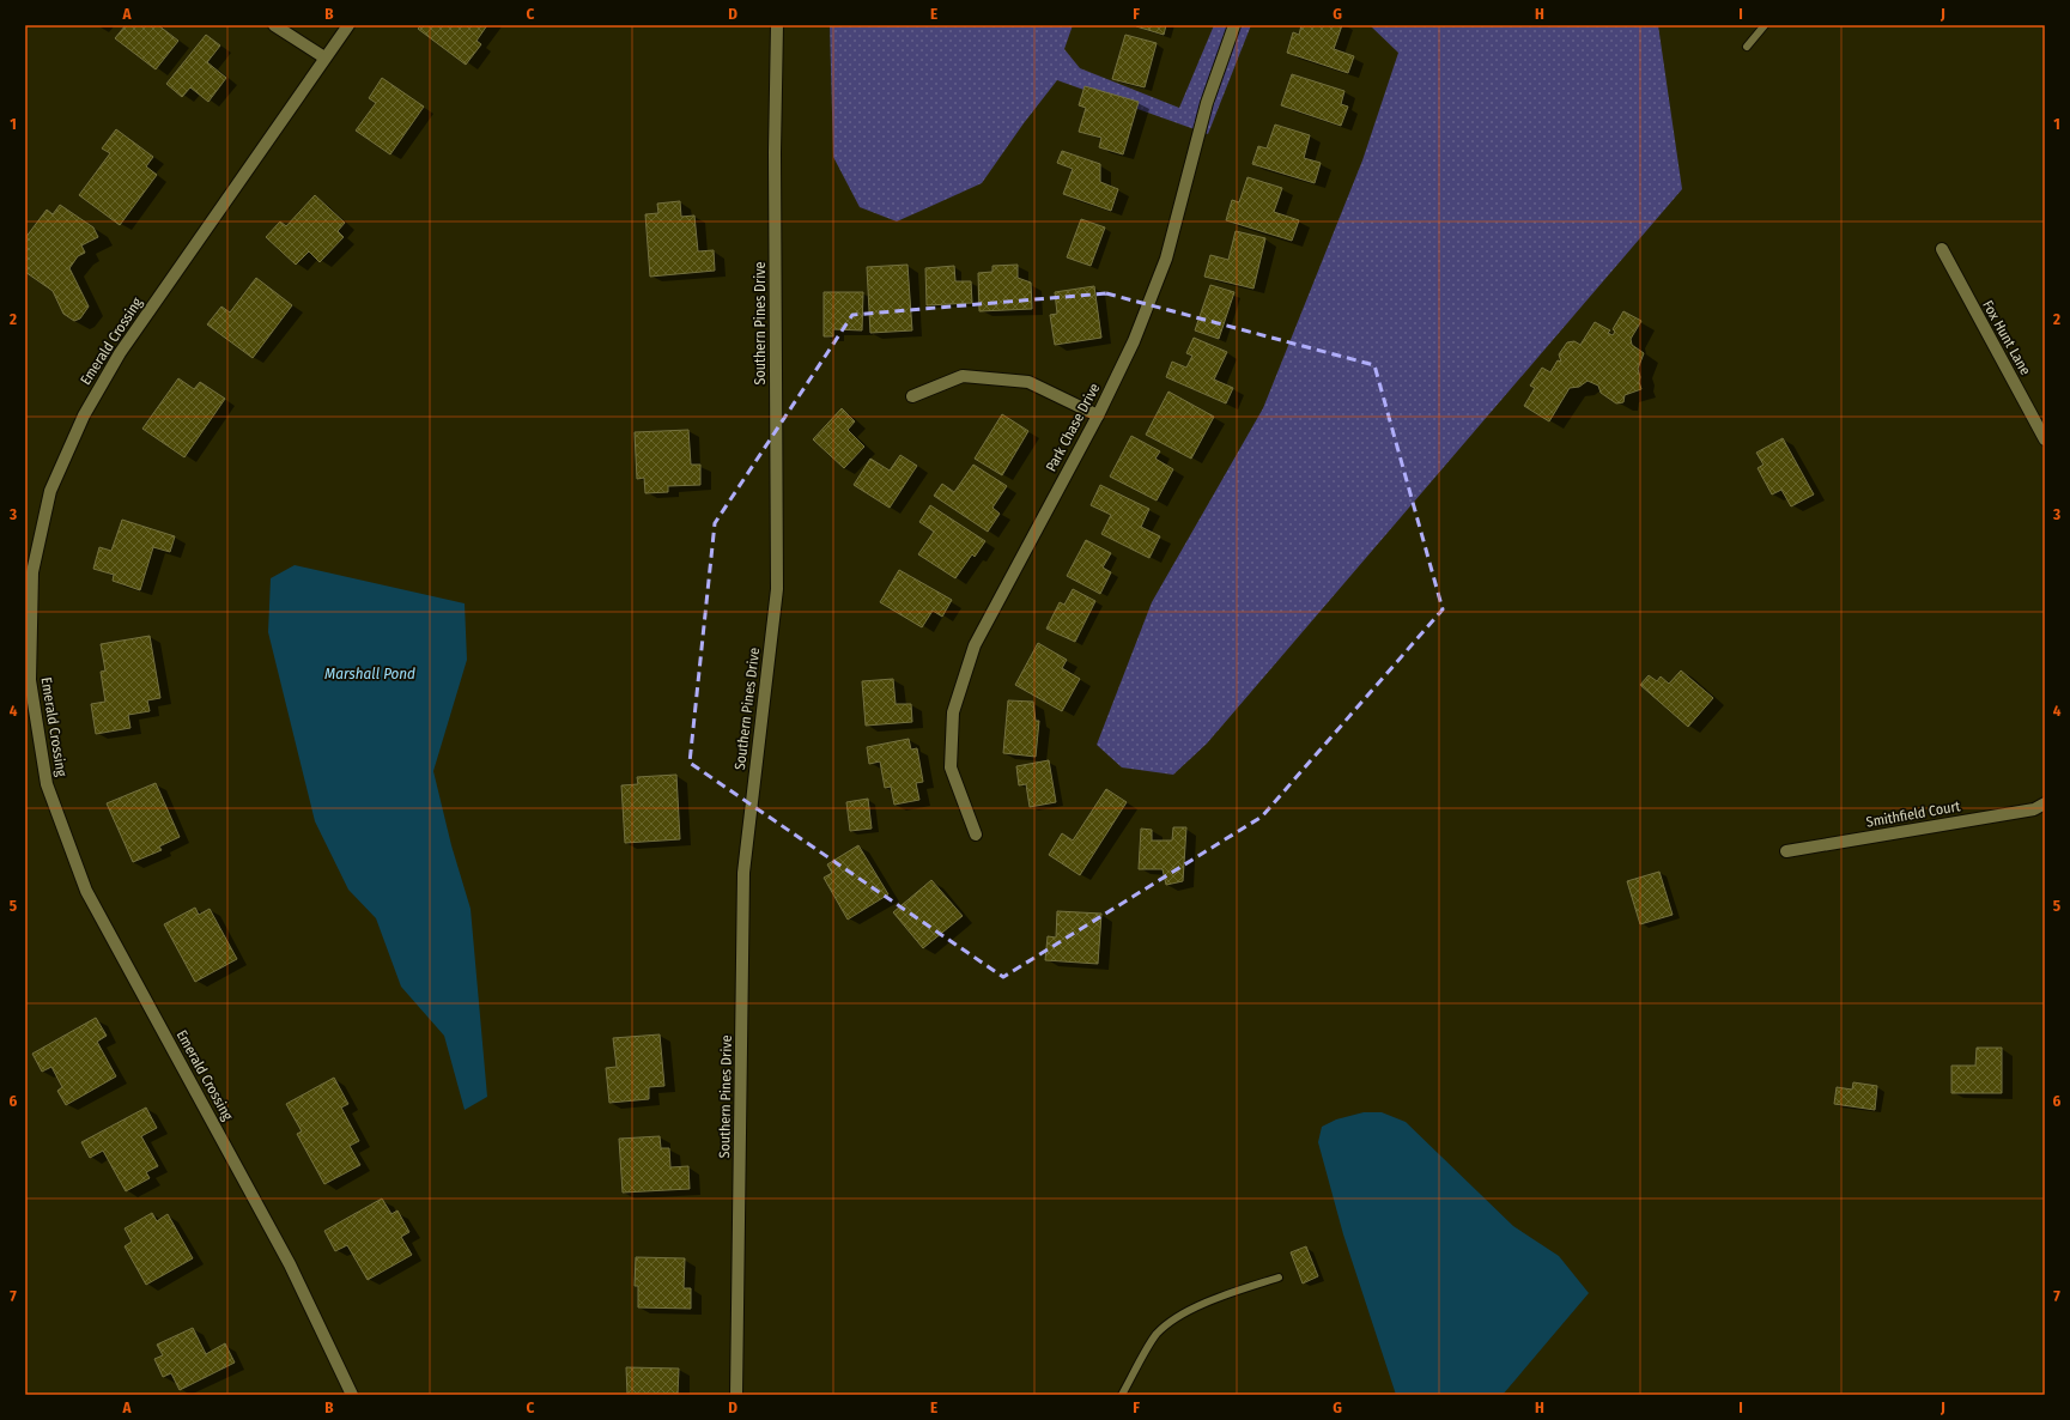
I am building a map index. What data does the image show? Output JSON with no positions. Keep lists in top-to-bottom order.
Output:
{
  "streets": {
    "street": [
      "Southern Pines Drive",
      "Fox Hunt Lane",
      "Emerald Crossing",
      "Park Chase Drive",
      "Smithfield Court"
    ]
  },
  "water": ["Marshall Pond"],
  "grid": {
    "columns": [
      "A",
      "B",
      "C",
      "D",
      "E",
      "F",
      "G",
      "H",
      "I",
      "J"
    ],
    "rows": [
      "1",
      "2",
      "3",
      "4",
      "5",
      "6",
      "7"
    ]
  }
}
